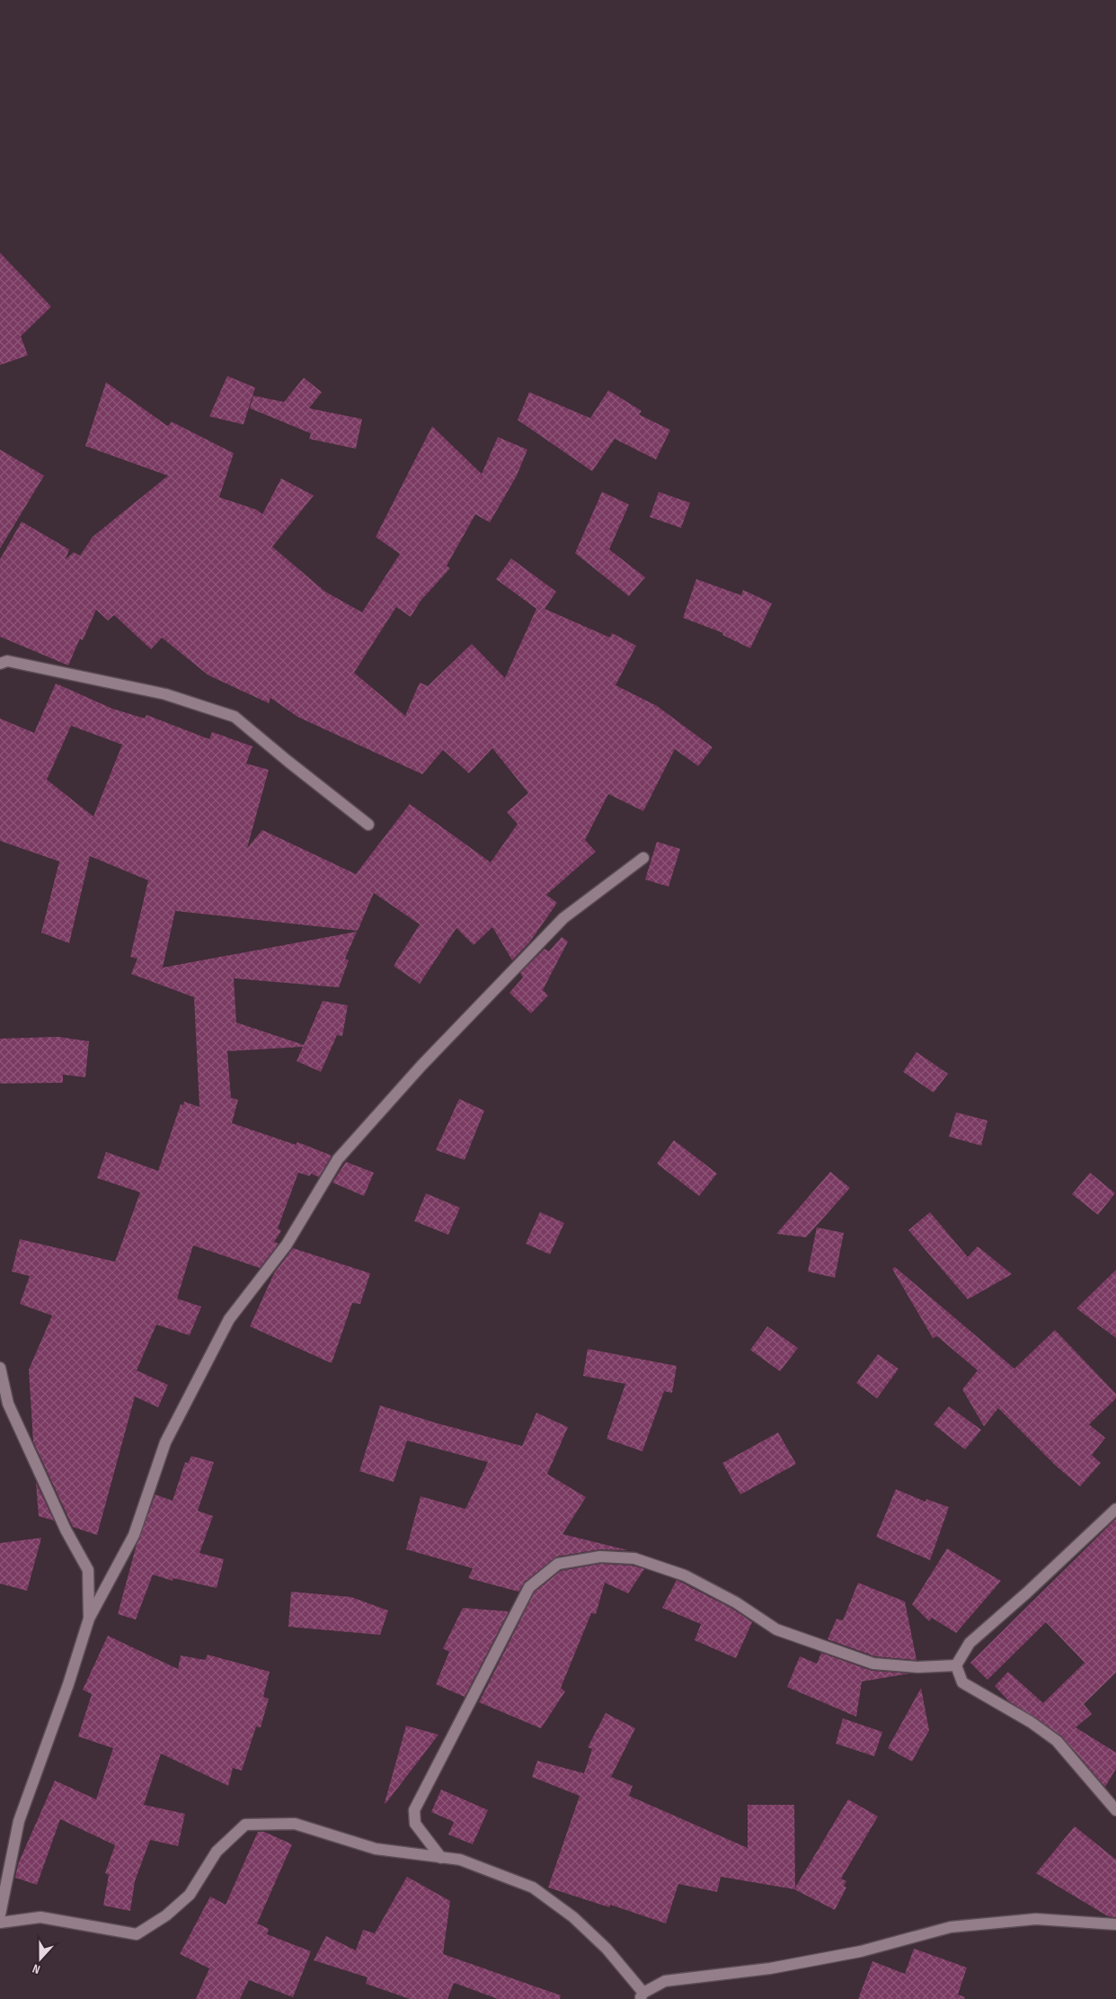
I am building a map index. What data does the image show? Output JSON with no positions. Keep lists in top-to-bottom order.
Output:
{
  "north": "bottom"
}
